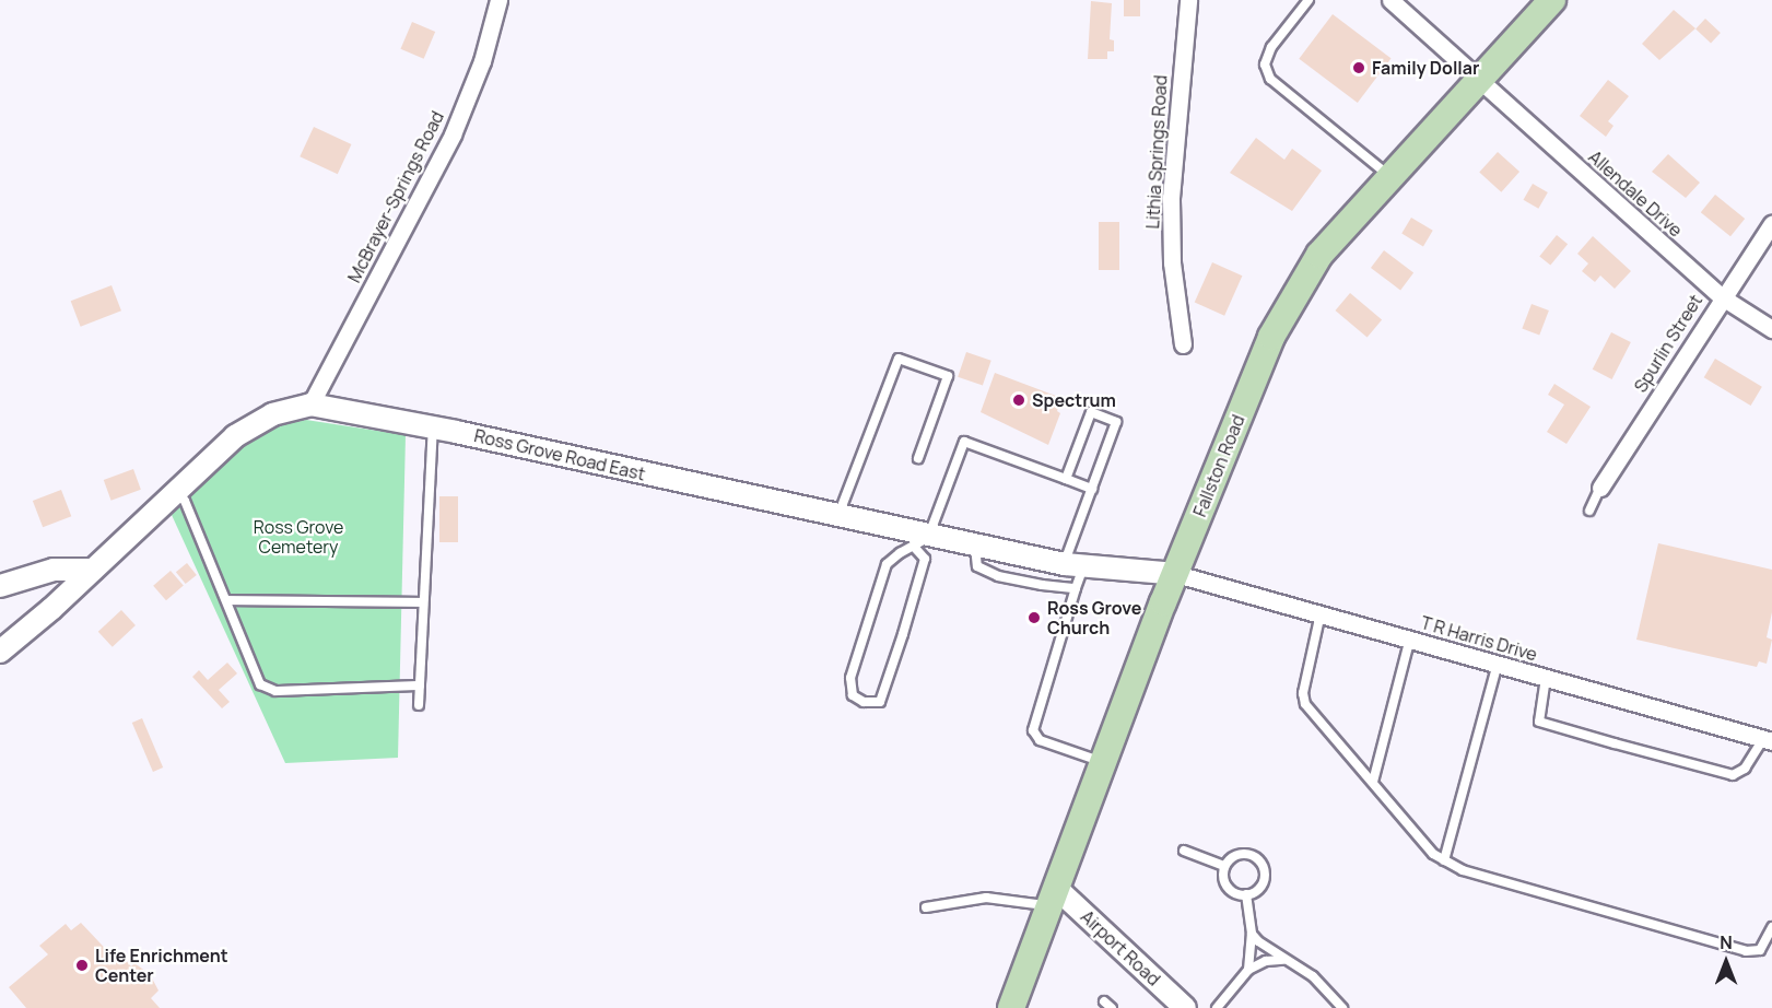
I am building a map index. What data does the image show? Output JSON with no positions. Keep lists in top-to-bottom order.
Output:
{
  "streets": {
    "main road": ["Fallston Road"],
    "street": [
      "Lithia Springs Road",
      "Allendale Drive",
      "McBrayer-Springs Road",
      "Spurlin Street",
      "Ross Grove Road East",
      "T R Harris Drive",
      "Airport Road"
    ]
  },
  "crossings": [
    ["Allendale Drive", "Spurlin Street"],
    ["Allendale Drive", "Fallston Road"],
    ["McBrayer-Springs Road", "Ross Grove Road East"],
    ["Ross Grove Road East", "Fallston Road"],
    ["Ross Grove Road East", "T R Harris Drive"],
    ["Fallston Road", "T R Harris Drive"],
    ["Fallston Road", "Airport Road"]
  ],
  "parks": ["Ross Grove Cemetery"],
  "places": [
    "Family Dollar",
    "Spectrum",
    "Ross Grove Church",
    "Life Enrichment Center"
  ],
  "north": "top"
}
